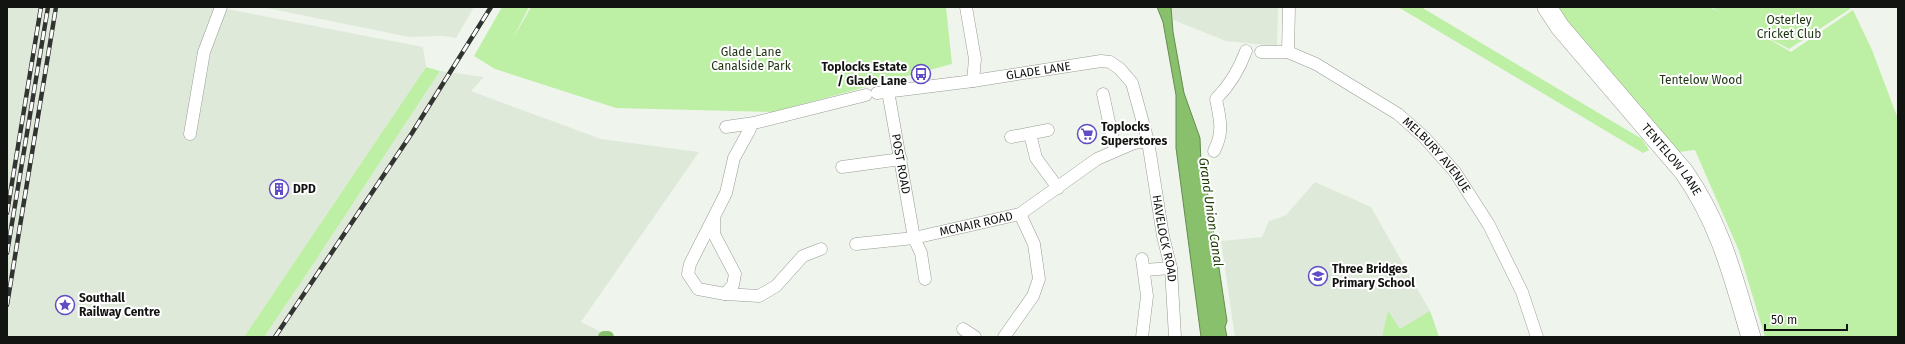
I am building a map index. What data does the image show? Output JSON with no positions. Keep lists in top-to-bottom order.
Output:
{
  "streets": {
    "main road": ["TENTELOW LANE"],
    "street": [
      "GLADE LANE",
      "MELBURY AVENUE",
      "POST ROAD",
      "MCNAIR ROAD",
      "HAVELOCK ROAD"
    ]
  },
  "crossings": [
    ["GLADE LANE", "POST ROAD"],
    ["GLADE LANE", "MCNAIR ROAD"],
    ["GLADE LANE", "HAVELOCK ROAD"],
    ["POST ROAD", "MCNAIR ROAD"],
    ["MCNAIR ROAD", "HAVELOCK ROAD"]
  ],
  "water": ["Grand Union Canal"],
  "parks": ["Osterley Cricket Club", "Glade Lane Canalside Park", "Tentelow Wood"],
  "places": {
    "bus stop": ["Toplocks Estate / Glade Lane"],
    "supermarket": ["Toplocks Superstores"],
    "building": ["DPD"],
    "school or university": ["Three Bridges Primary School"],
    "place": ["Southall Railway Centre"]
  },
  "scale_bar": "50 m"
}
